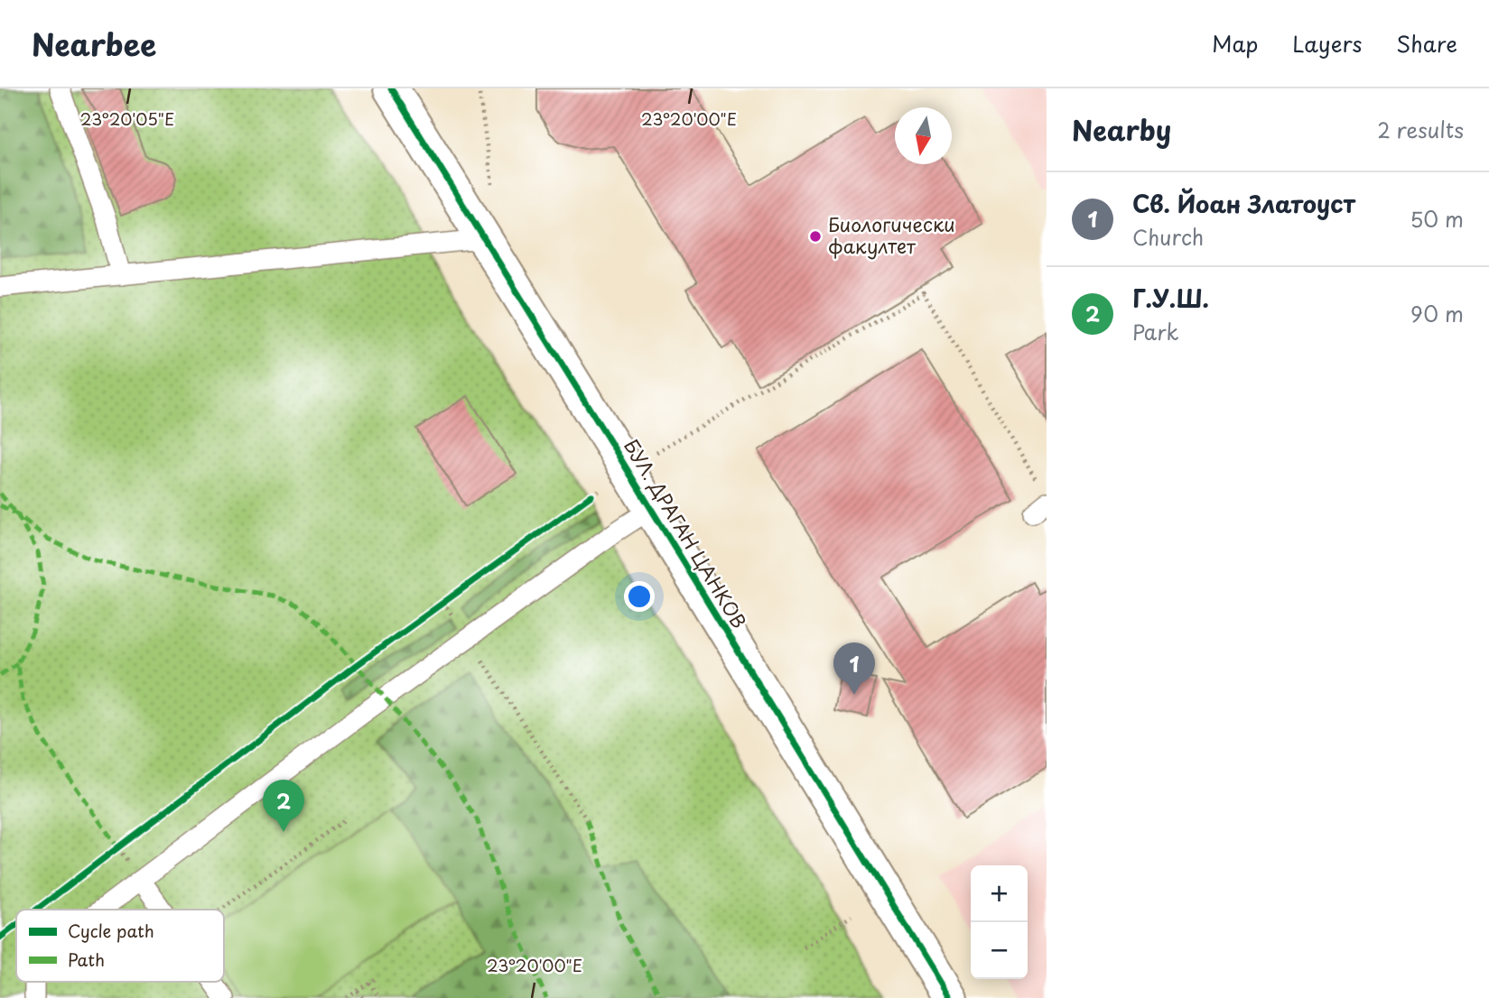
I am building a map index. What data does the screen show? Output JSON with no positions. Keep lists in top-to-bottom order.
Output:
{
  "streets": {
    "street": ["БУЛ. ДРАГАН ЦАНКОВ"]
  },
  "places": ["Биологически факултет"],
  "legend": ["Cycle path", "Path"],
  "north": "bottom",
  "page": {
    "header": "Nearbee",
    "nav": ["Map", "Layers", "Share"],
    "heading": ["Nearby", "2 results"],
    "list": [
      {
        "mark": "1",
        "name": "Св. Йоан Златоуст",
        "note": "Church",
        "value": "50 m"
      },
      {
        "mark": "2",
        "name": "Г.У.Ш.",
        "note": "Park",
        "value": "90 m"
      }
    ],
    "pins": ["1", "2"],
    "map_buttons": ["+", "−"]
  },
  "coordinates": ["23°20'05\"E", "23°20'00\"E"]
}
